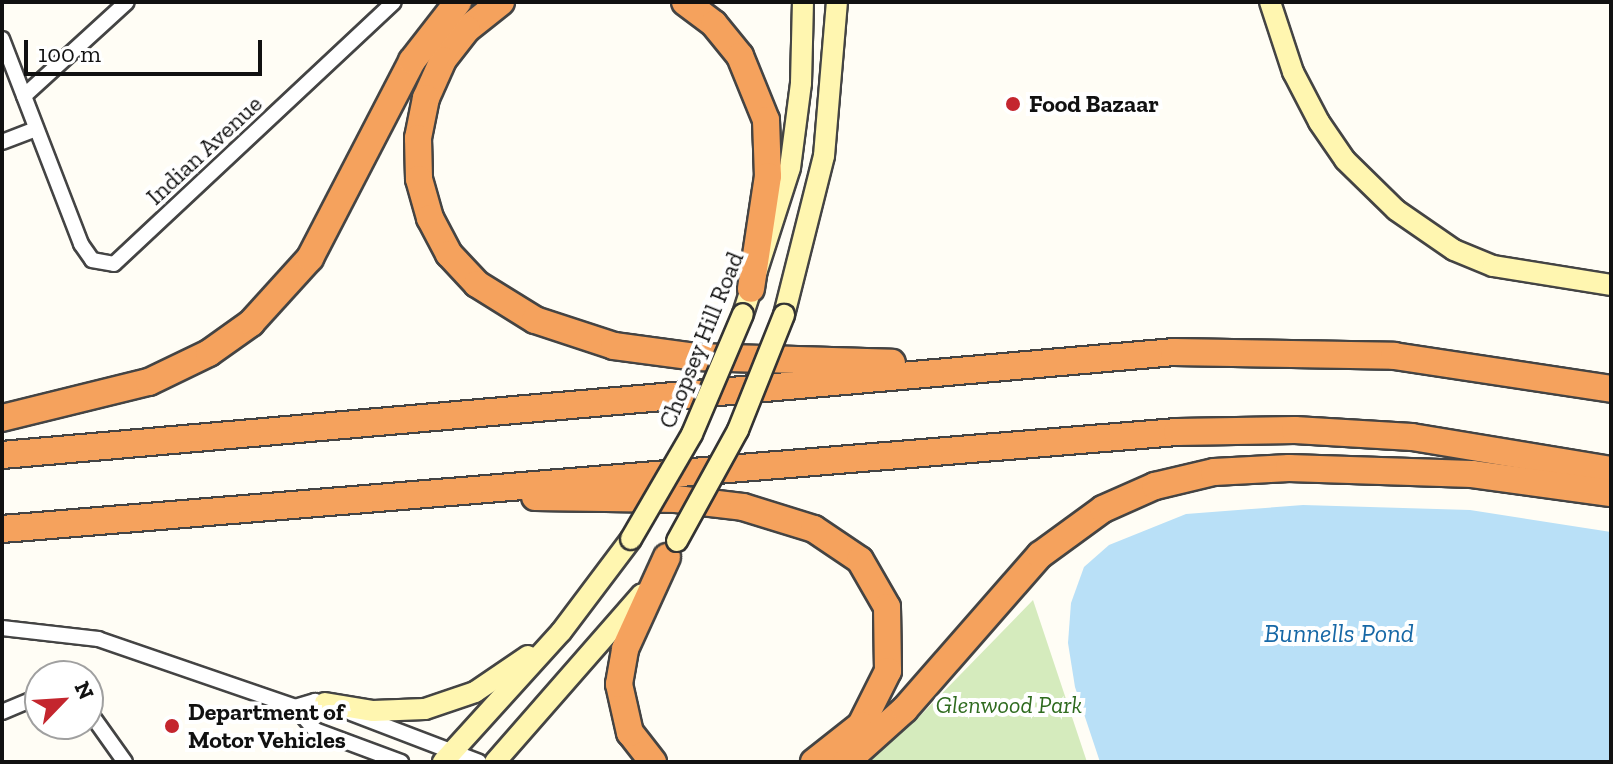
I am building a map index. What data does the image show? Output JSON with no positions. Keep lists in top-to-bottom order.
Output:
{
  "streets": {
    "main road": ["Chopsey Hill Road"],
    "street": ["Indian Avenue"]
  },
  "water": ["Bunnells Pond"],
  "parks": ["Glenwood Park"],
  "places": ["Food Bazaar", "Department of Motor Vehicles"],
  "scale_bar": "100 m",
  "north": "top right"
}
